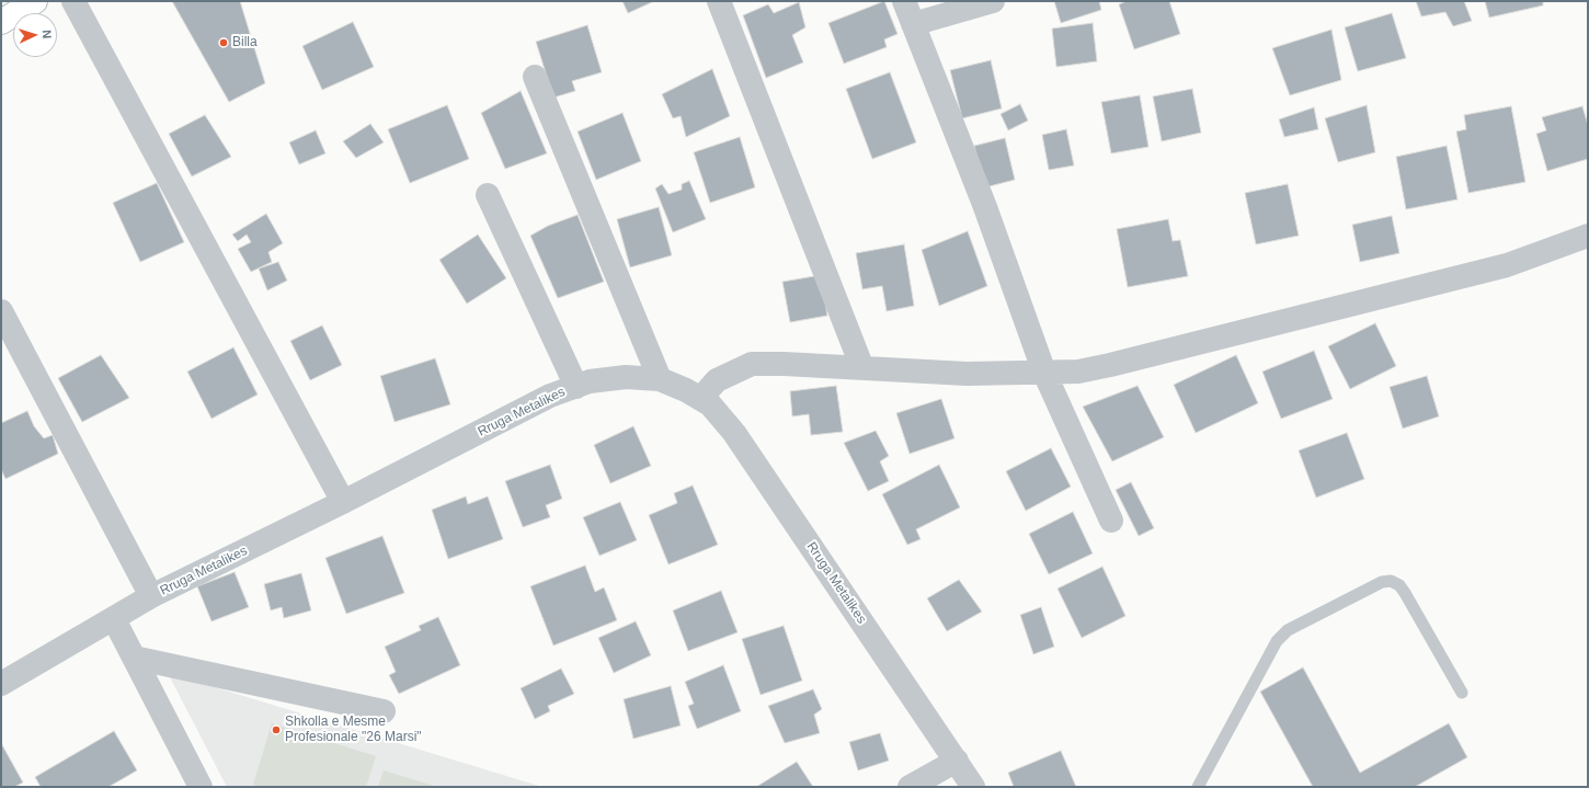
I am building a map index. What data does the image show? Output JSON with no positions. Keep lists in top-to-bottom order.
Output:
{
  "streets": {
    "street": ["Rruga Metalikes"]
  },
  "places": ["Billa", "Shkolla e Mesme Profesionale \"26 Marsi\""],
  "north": "right"
}
